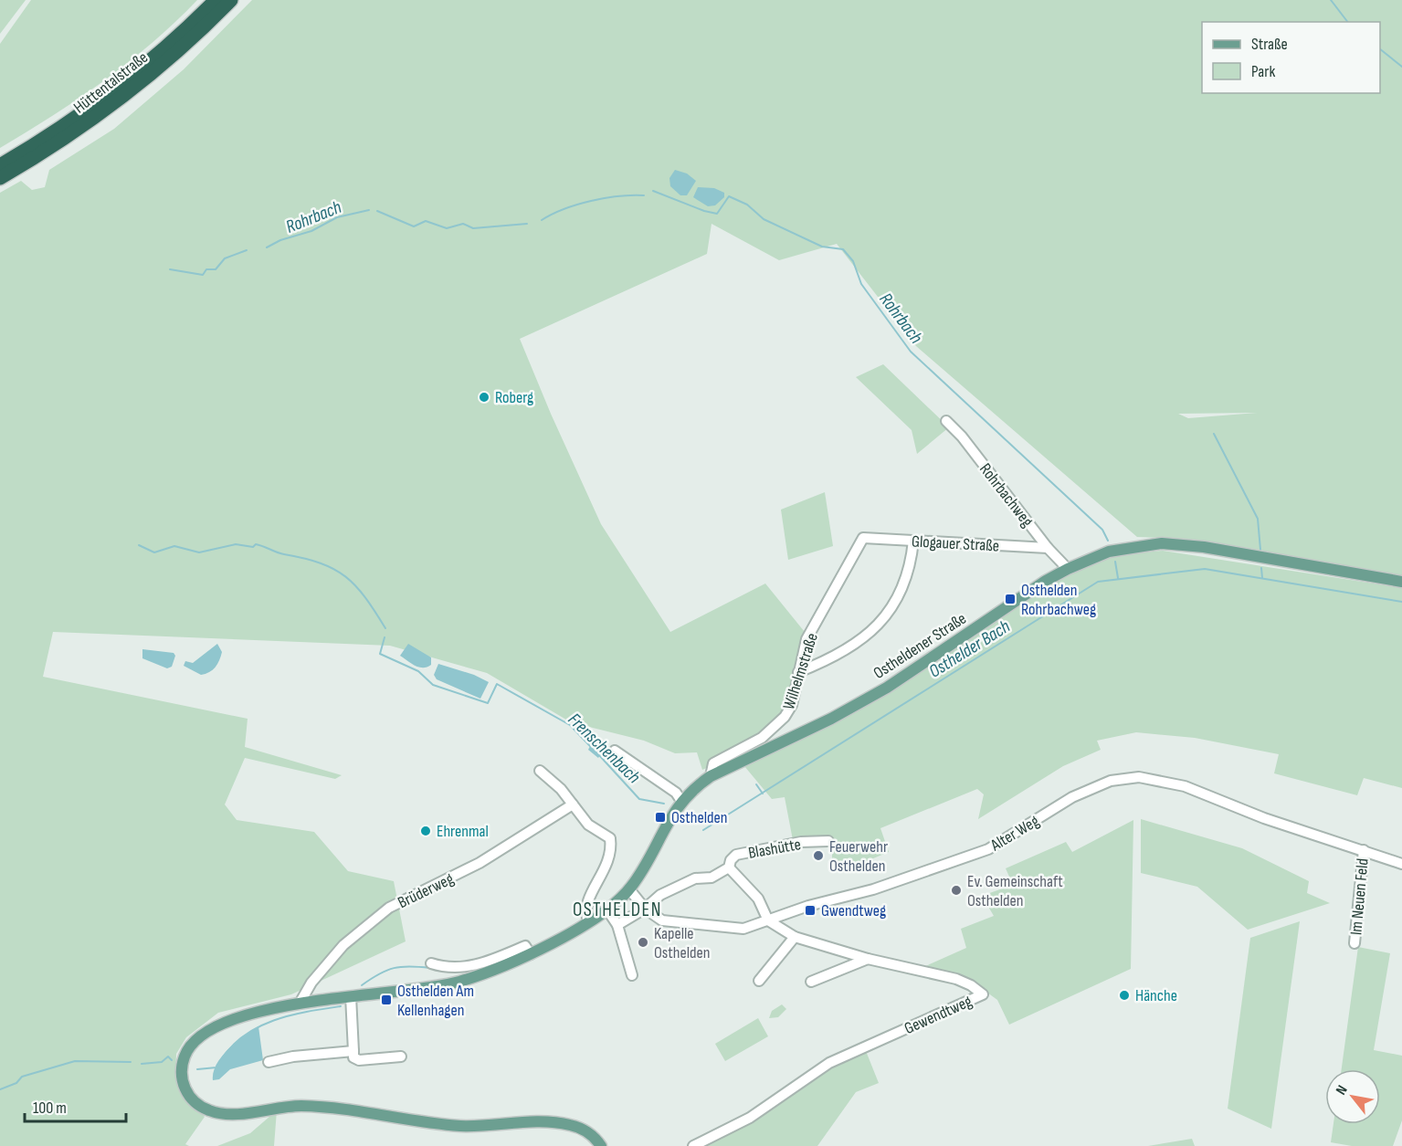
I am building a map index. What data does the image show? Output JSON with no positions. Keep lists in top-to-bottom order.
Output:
{
  "streets": {
    "highway": ["Hüttentalstraße"],
    "main road": ["Ostheldener Straße"],
    "street": [
      "Rohrbachweg",
      "Glogauer Straße",
      "Wilhelmstraße",
      "Alter Weg",
      "Blashütte",
      "Brüderweg",
      "Im Neuen Feld",
      "Gewendtweg"
    ]
  },
  "crossings": [
    ["Rohrbachweg", "Glogauer Straße"],
    ["Rohrbachweg", "Ostheldener Straße"],
    ["Glogauer Straße", "Wilhelmstraße"],
    ["Ostheldener Straße", "Wilhelmstraße"],
    ["Ostheldener Straße", "Alter Weg"],
    ["Ostheldener Straße", "Brüderweg"],
    ["Alter Weg", "Blashütte"],
    ["Alter Weg", "Im Neuen Feld"],
    ["Alter Weg", "Gewendtweg"],
    ["Blashütte", "Gewendtweg"]
  ],
  "districts": ["OSTHELDEN"],
  "water": ["Rohrbach", "Osthelder Bach", "Frenschenbach"],
  "places": {
    "other": [
      "Roberg",
      "Ehrenmal",
      "Feuerwehr Osthelden",
      "Ev. Gemeinschaft Osthelden",
      "Kapelle Osthelden",
      "Hänche"
    ],
    "transit": [
      "Osthelden Rohrbachweg",
      "Osthelden",
      "Gwendtweg",
      "Osthelden Am Kellenhagen"
    ]
  },
  "legend": ["Straße", "Park"],
  "scale_bar": "100 m",
  "north": "top left"
}
